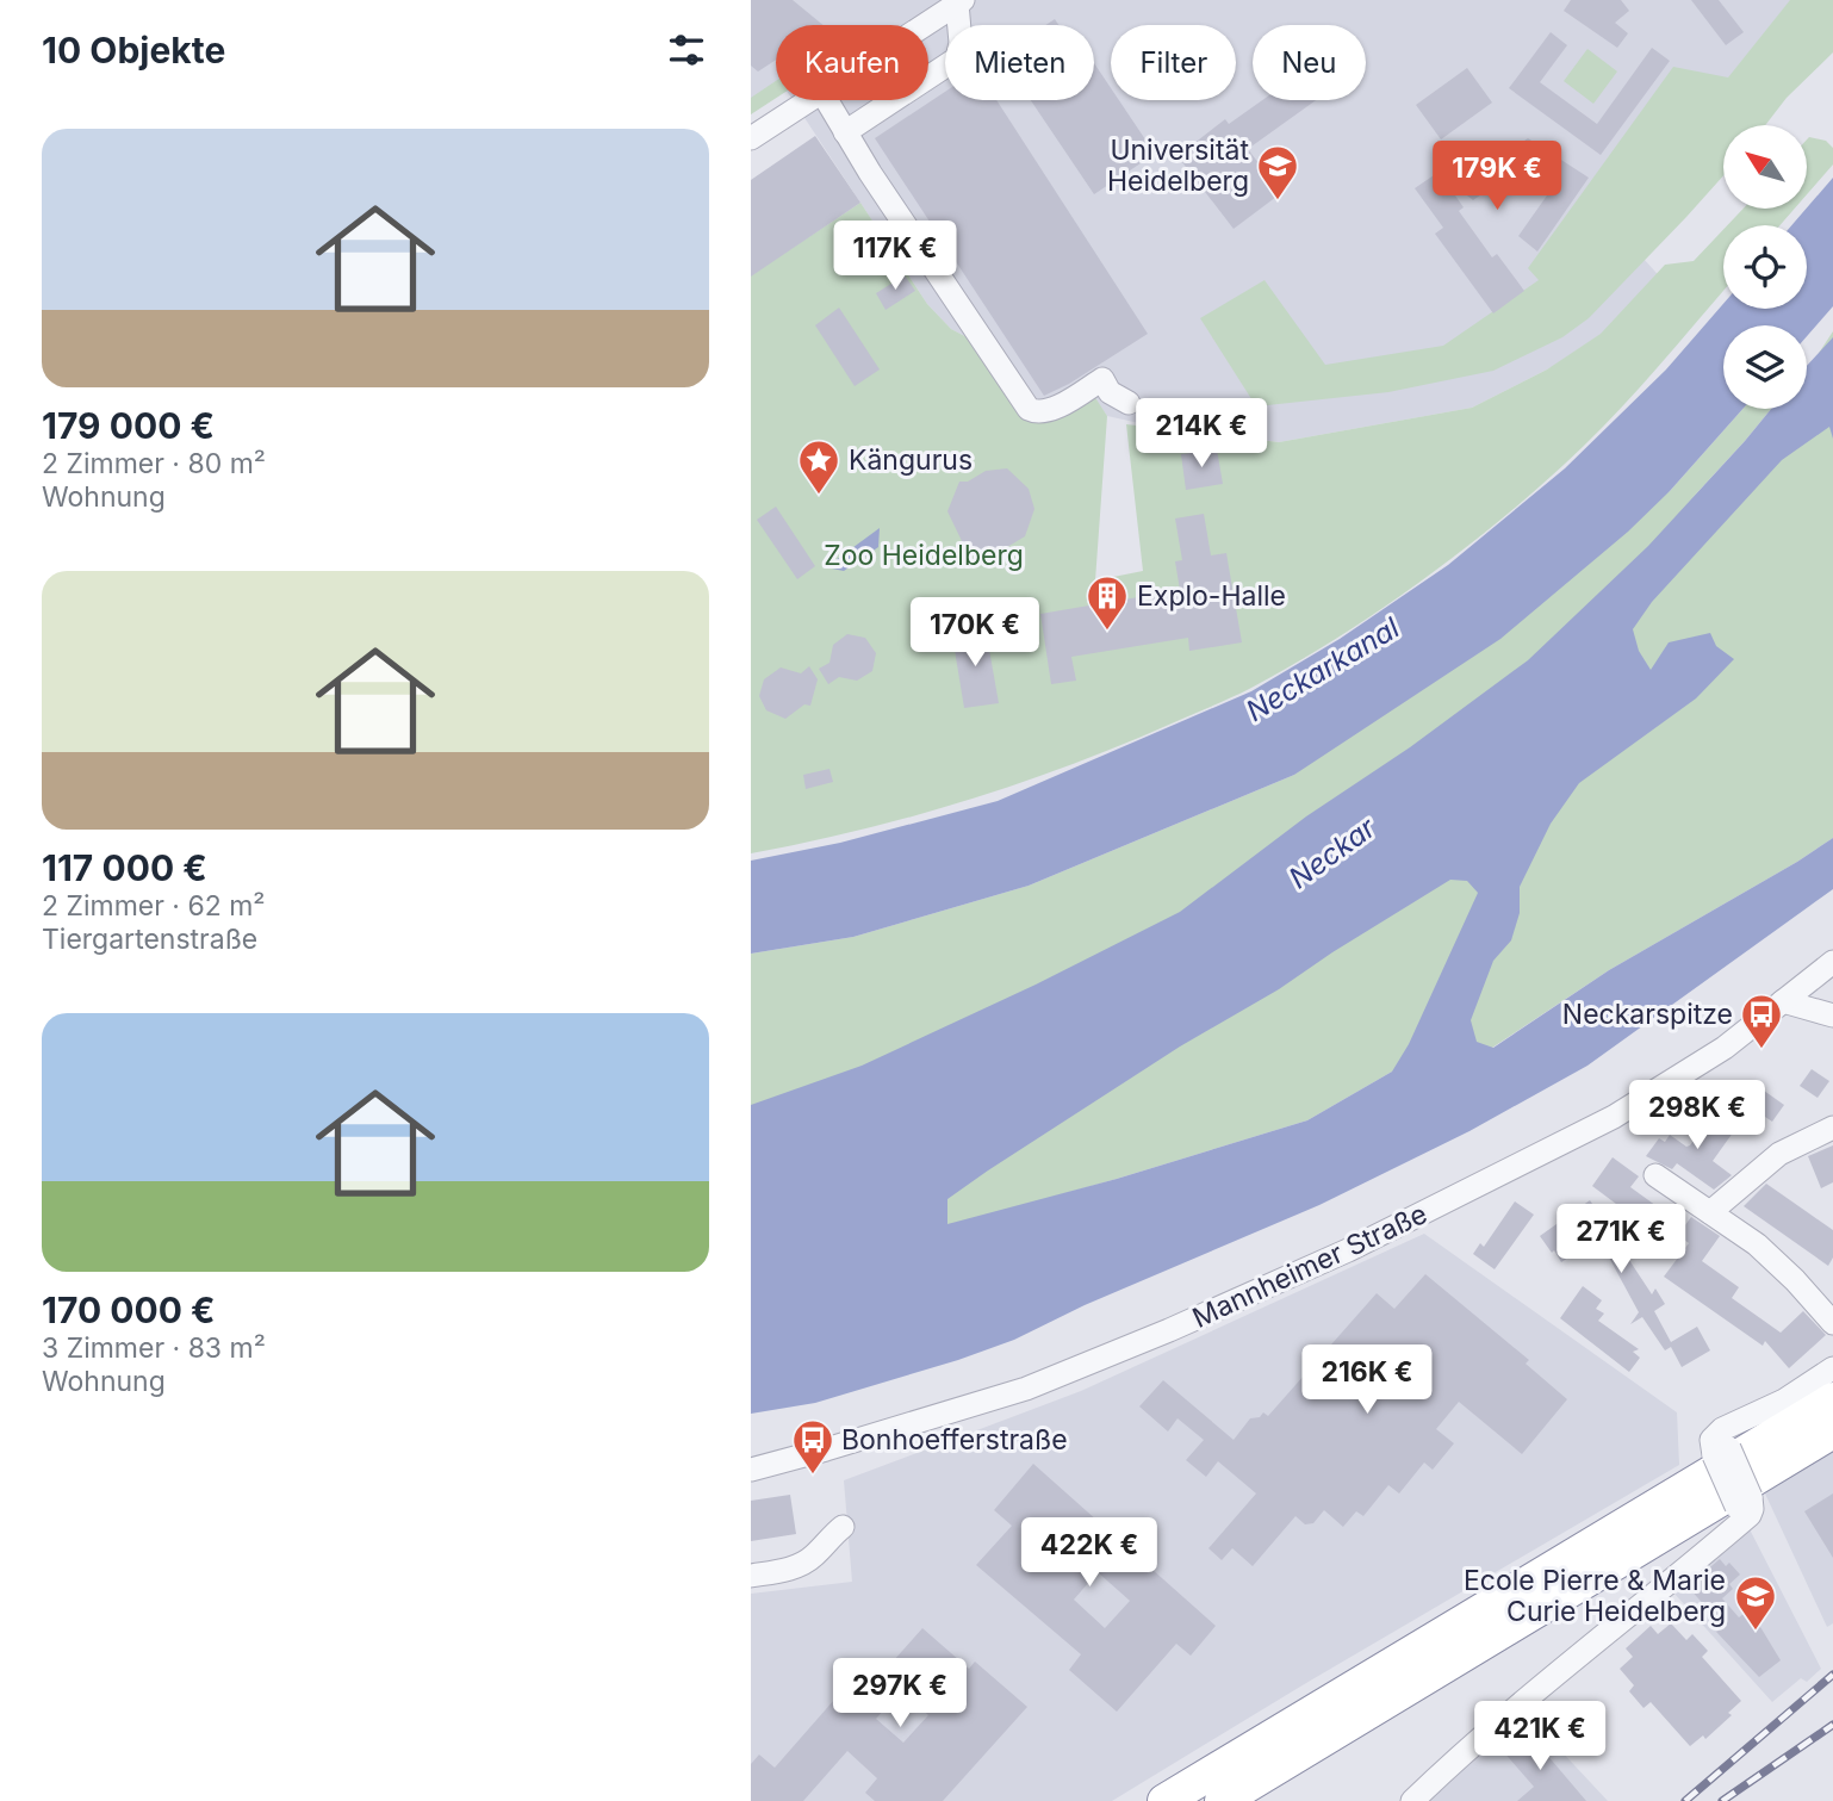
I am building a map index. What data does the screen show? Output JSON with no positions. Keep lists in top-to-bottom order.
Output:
{
  "streets": {
    "street": ["Mannheimer Straße"]
  },
  "water": ["Neckarkanal", "Neckar"],
  "parks": ["Zoo Heidelberg"],
  "places": {
    "school or university": ["Universität Heidelberg", "Ecole Pierre & Marie Curie Heidelberg"],
    "place": ["Kängurus"],
    "building": ["Explo-Halle"],
    "bus stop": ["Neckarspitze", "Bonhoefferstraße"]
  },
  "north": "top left",
  "page": {
    "heading": "10 Objekte",
    "chip": [
      "Kaufen",
      "Mieten",
      "Filter",
      "Neu"
    ],
    "list": [
      {
        "name": "179 000 €",
        "note": "2 Zimmer · 80 m² · Wohnung"
      },
      {
        "name": "117 000 €",
        "note": "2 Zimmer · 62 m² · Tiergartenstraße"
      },
      {
        "name": "170 000 €",
        "note": "3 Zimmer · 83 m² · Wohnung"
      }
    ],
    "price": [
      "179K €",
      "117K €",
      "214K €",
      "170K €",
      "298K €",
      "271K €",
      "216K €",
      "422K €",
      "297K €",
      "421K €"
    ]
  }
}
